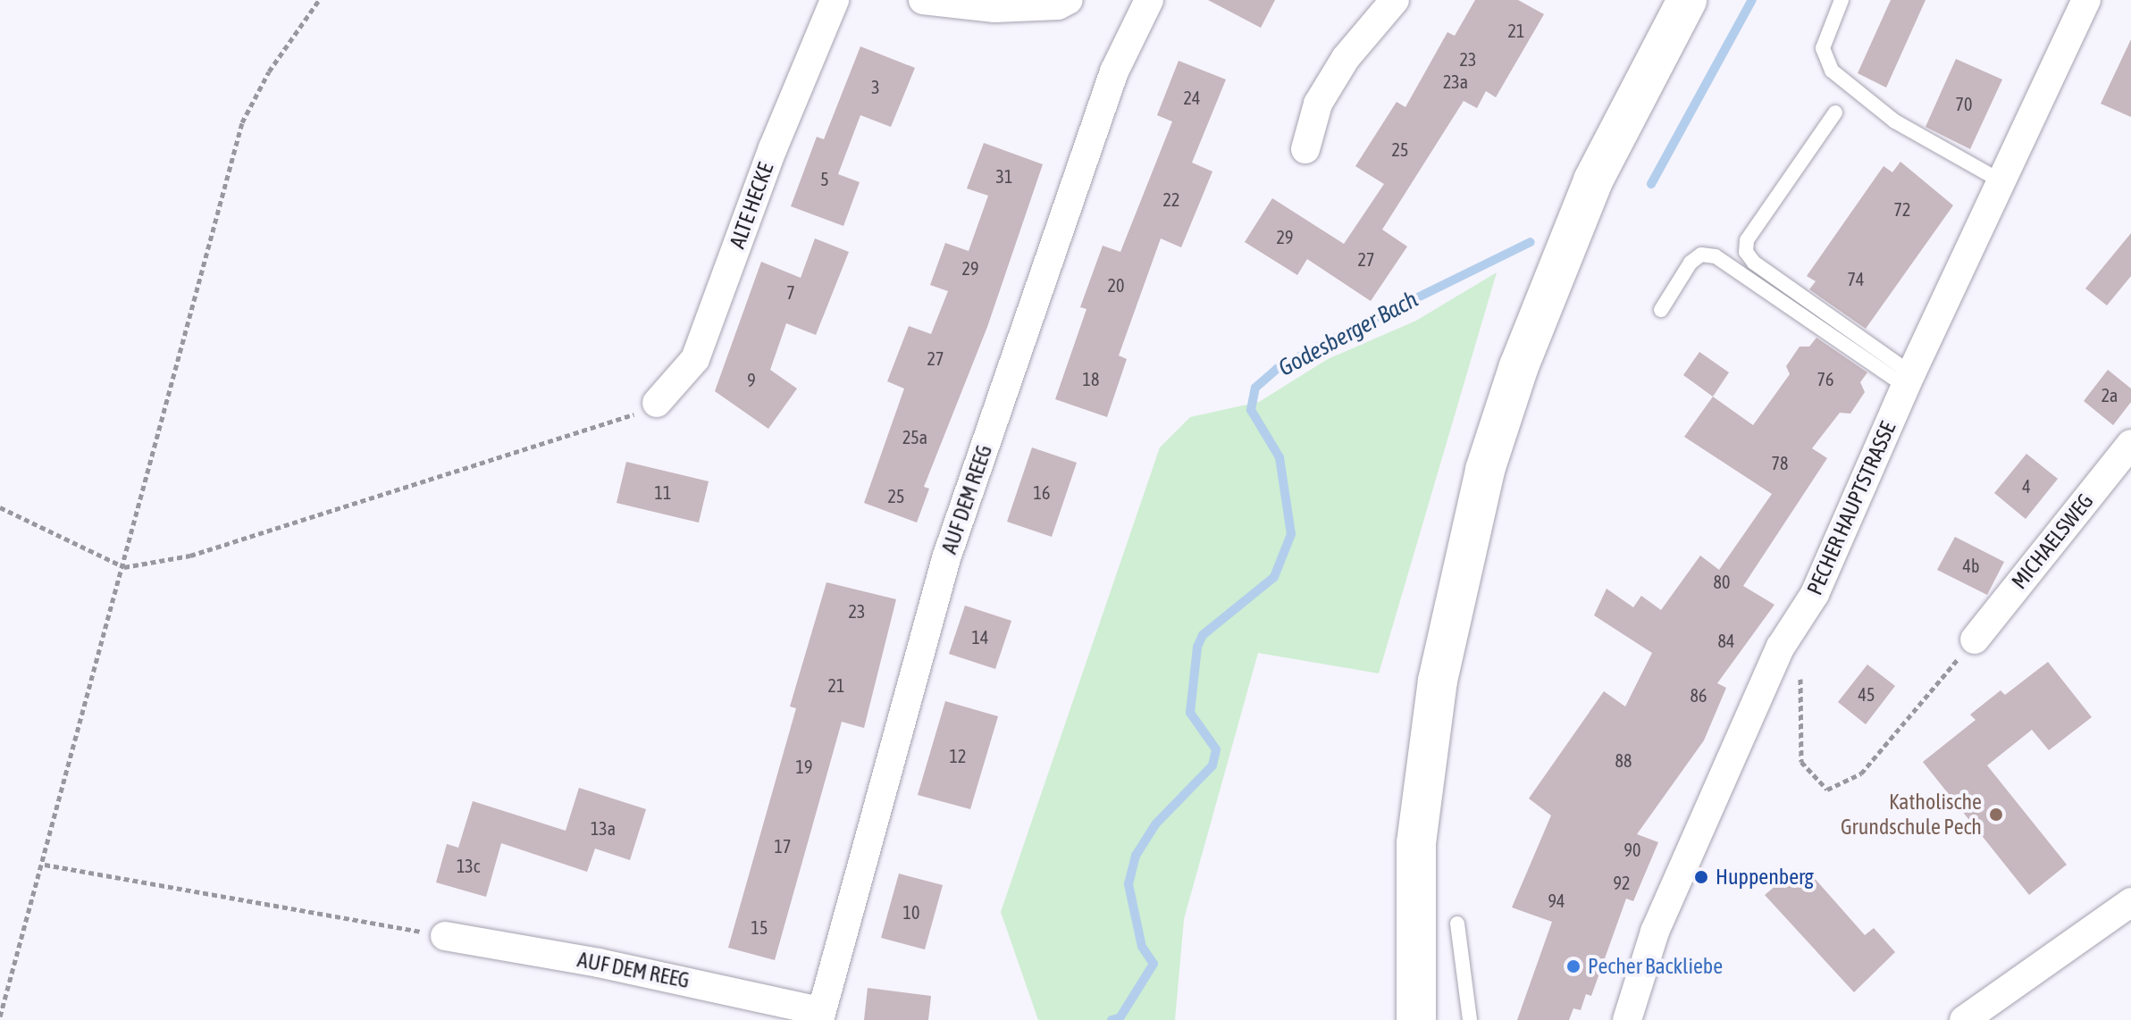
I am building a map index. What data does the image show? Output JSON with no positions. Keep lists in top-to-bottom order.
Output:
{
  "streets": {
    "street": [
      "ALTE HECKE",
      "AUF DEM REEG",
      "PECHER HAUPTSTRASSE",
      "MICHAELSWEG"
    ]
  },
  "water": ["Godesberger Bach"],
  "places": ["Katholische Grundschule Pech", "Huppenberg", "Pecher Backliebe"],
  "house_numbers": [
    "21",
    "23",
    "23a",
    "3",
    "24",
    "70",
    "25",
    "31",
    "5",
    "22",
    "72",
    "29",
    "27",
    "29",
    "74",
    "20",
    "7",
    "27",
    "18",
    "76",
    "9",
    "2a",
    "25a",
    "78",
    "4",
    "11",
    "16",
    "25",
    "4b",
    "80",
    "23",
    "14",
    "84",
    "21",
    "45",
    "86",
    "12",
    "88",
    "19",
    "13a",
    "17",
    "90",
    "13c",
    "92",
    "94",
    "10",
    "15"
  ]
}
